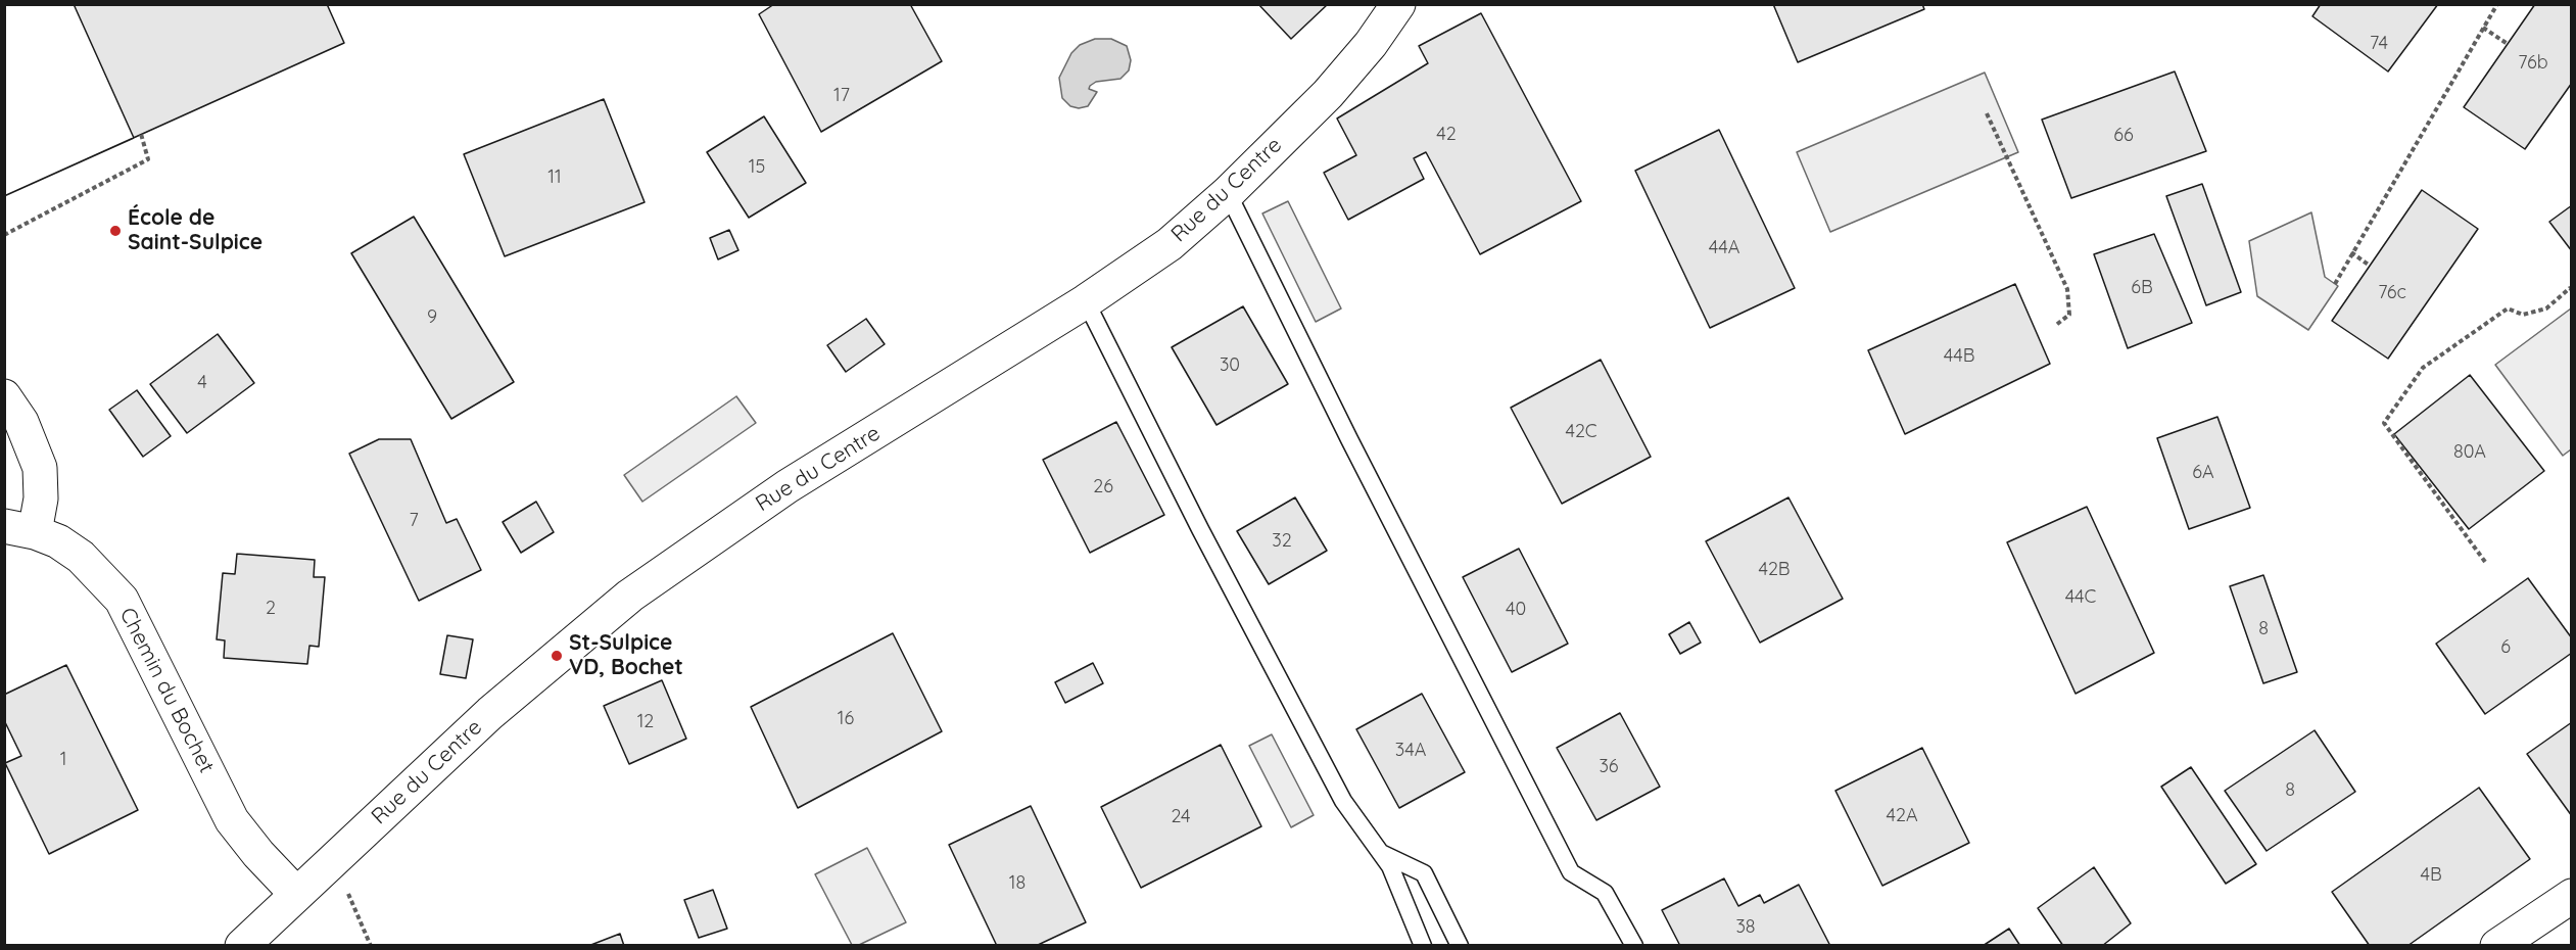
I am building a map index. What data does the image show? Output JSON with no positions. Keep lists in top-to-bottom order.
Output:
{
  "streets": {
    "street": ["Rue du Centre", "Chemin du Bochet"]
  },
  "crossings": [
    ["Rue du Centre", "Chemin du Bochet"]
  ],
  "places": ["École de Saint-Sulpice", "St-Sulpice VD, Bochet"],
  "house_numbers": [
    "74",
    "76b",
    "17",
    "42",
    "66",
    "15",
    "11",
    "44A",
    "6B",
    "76c",
    "9",
    "44B",
    "30",
    "4",
    "42C",
    "80A",
    "6A",
    "26",
    "7",
    "32",
    "42B",
    "44C",
    "2",
    "40",
    "8",
    "6",
    "16",
    "12",
    "34A",
    "1",
    "36",
    "8",
    "42A",
    "24",
    "4B",
    "18",
    "38"
  ]
}
